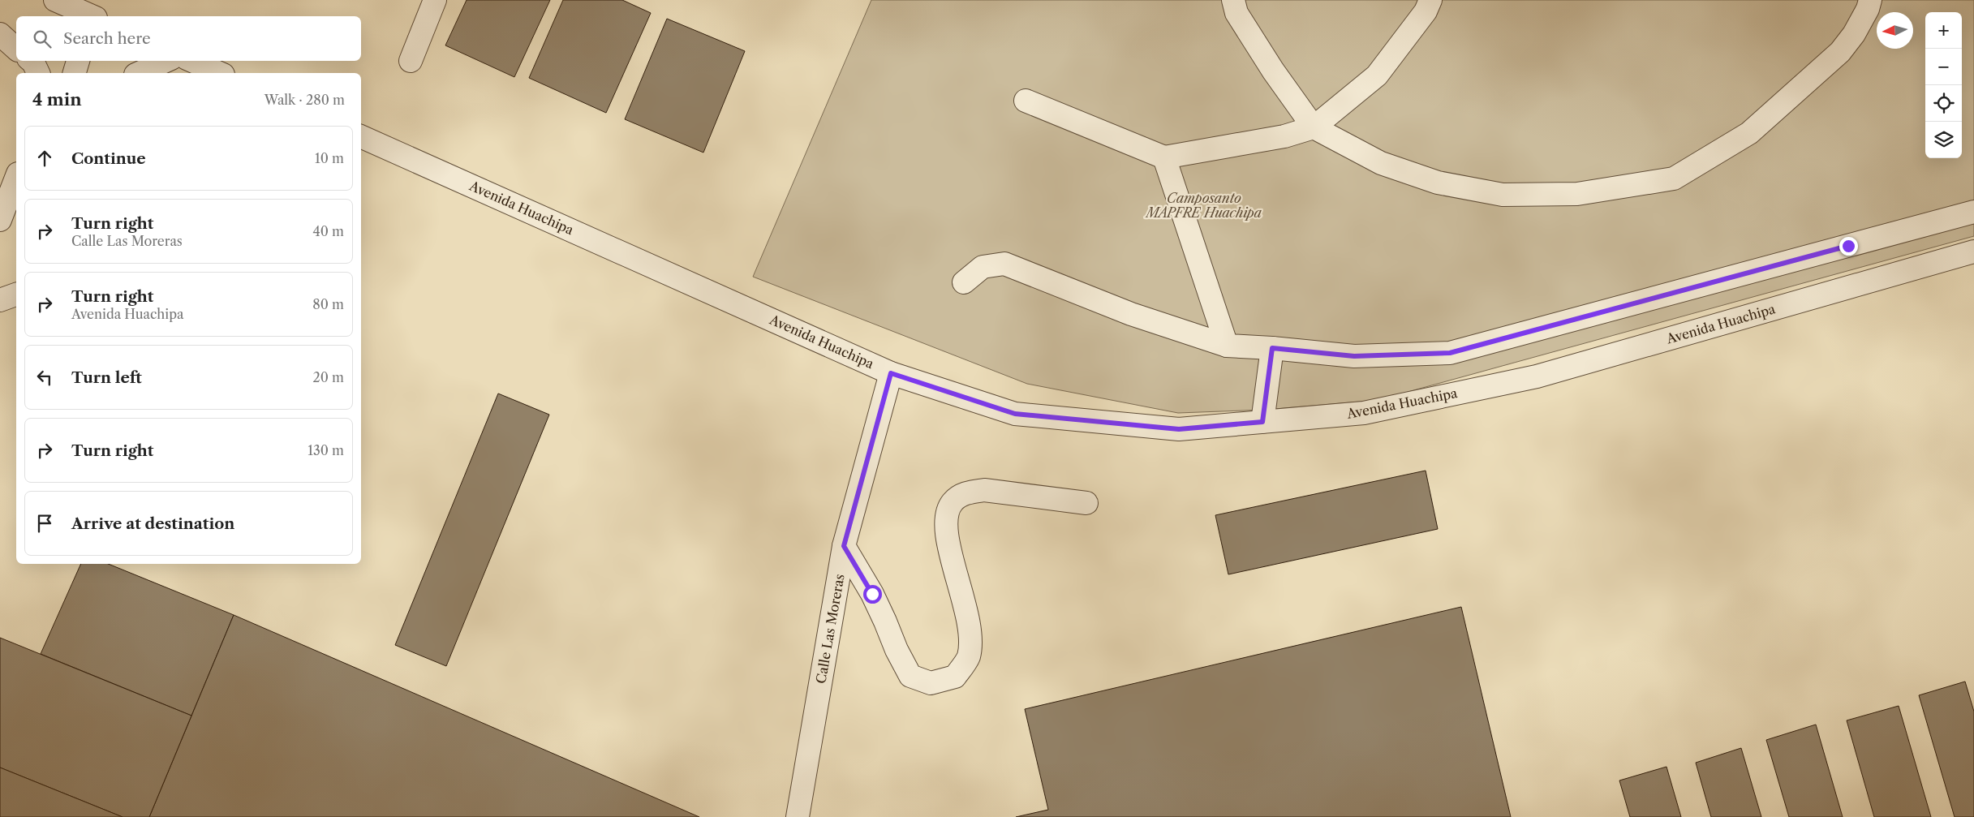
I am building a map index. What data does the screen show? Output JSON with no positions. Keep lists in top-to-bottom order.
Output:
{
  "streets": {
    "street": ["Avenida Huachipa", "Calle Las Moreras"]
  },
  "crossings": [
    ["Avenida Huachipa", "Calle Las Moreras"]
  ],
  "parks": ["Camposanto MAPFRE Huachipa"],
  "north": "left",
  "page": {
    "map_buttons": ["+", "−"],
    "search": "Search here",
    "heading": ["4 min", "Walk · 280 m"],
    "list": [
      ["Continue", "10 m"],
      ["Turn right", "Calle Las Moreras", "40 m"],
      ["Turn right", "Avenida Huachipa", "80 m"],
      ["Turn left", "20 m"],
      ["Turn right", "130 m"],
      "Arrive at destination"
    ]
  }
}
